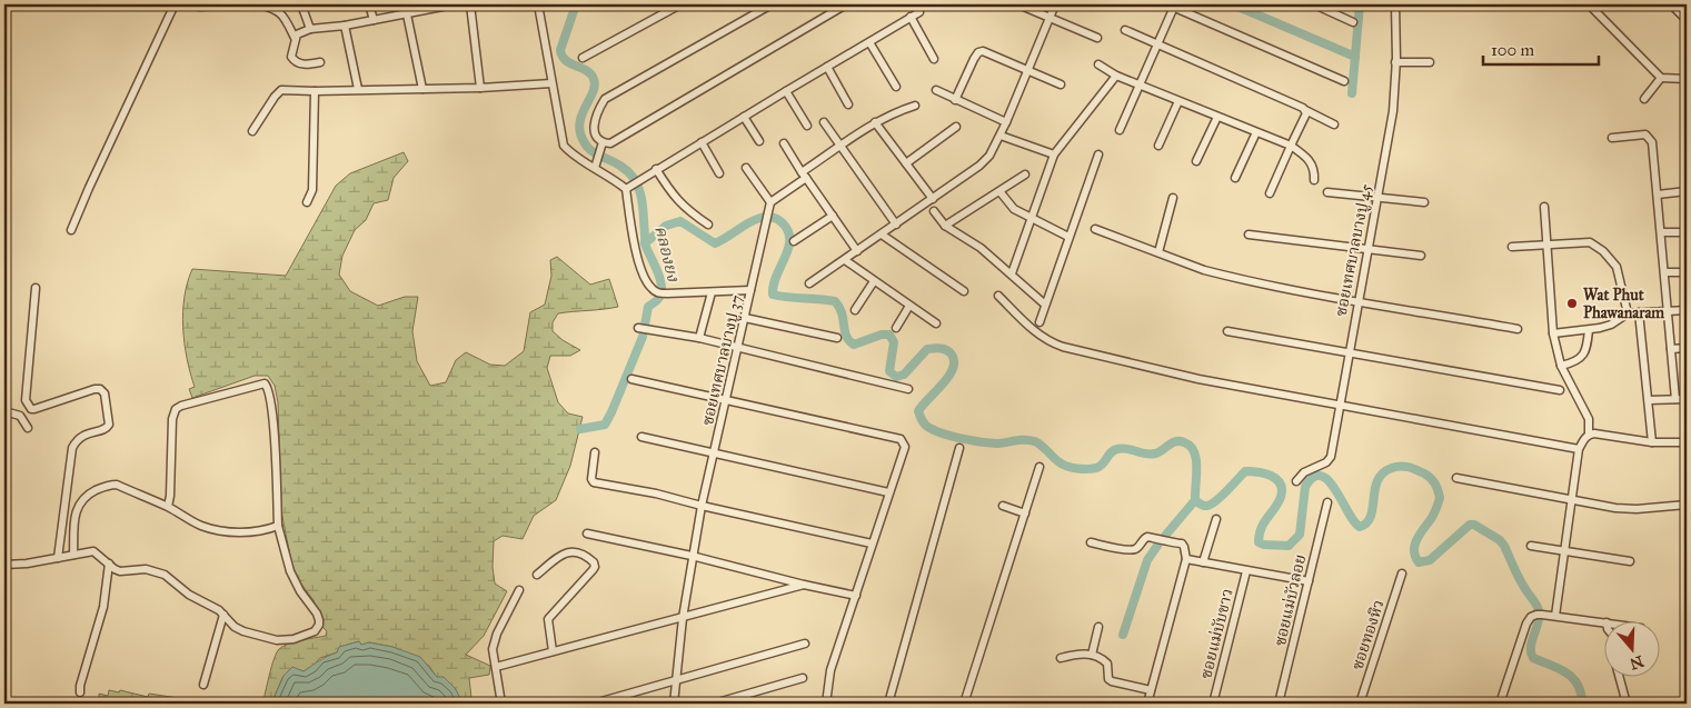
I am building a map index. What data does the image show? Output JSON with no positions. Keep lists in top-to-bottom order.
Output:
{
  "streets": {
    "street": [
      "ซอยเทศบาลบางปู 45",
      "ซอยเทศบาลบางปู 37",
      "ซอยแม่บัวลอย",
      "ซอยแม่บับขาว",
      "ซอยทองหิว"
    ]
  },
  "water": ["คลองยง"],
  "places": ["Wat Phut Phawanaram"],
  "scale_bar": "100 m",
  "north": "bottom"
}
